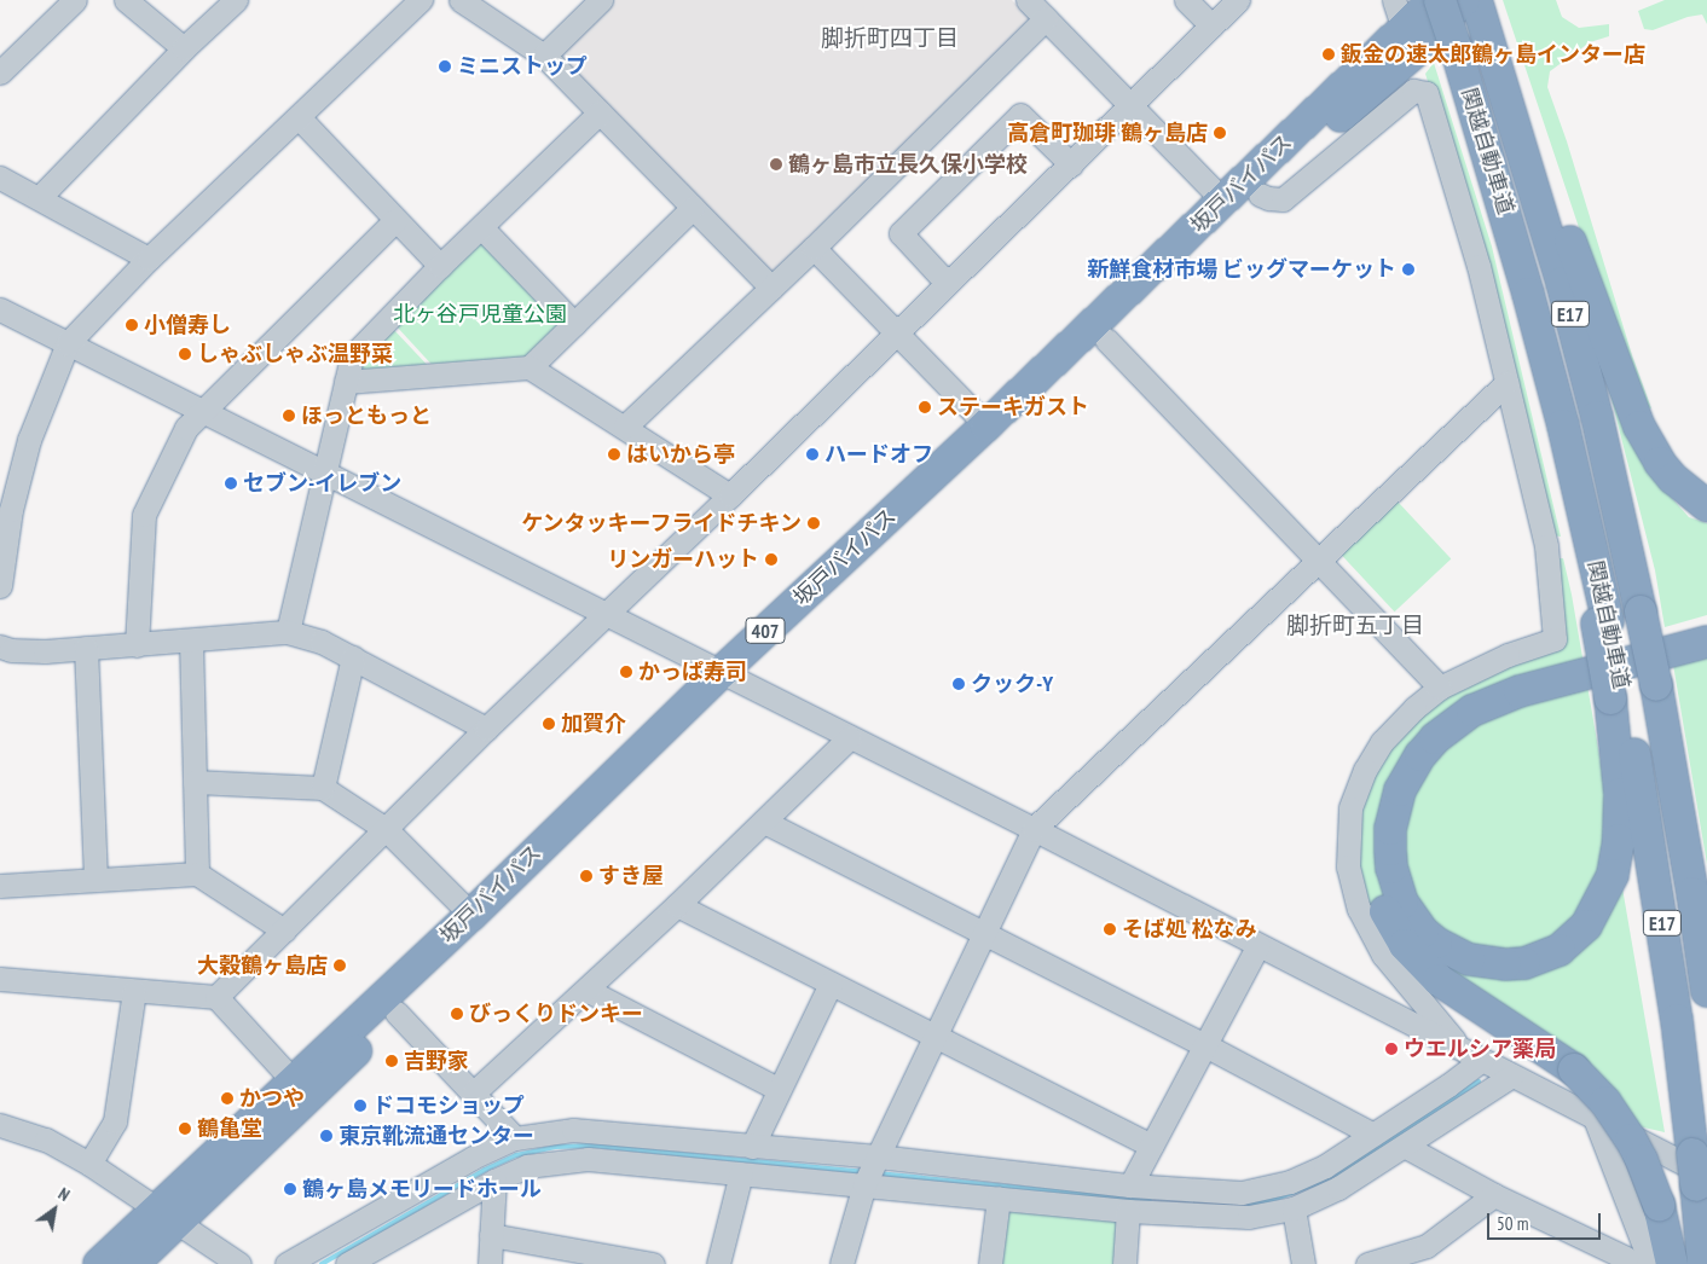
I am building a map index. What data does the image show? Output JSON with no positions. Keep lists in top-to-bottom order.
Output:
{
  "streets": {
    "highway": [
      "関越自動車道",
      "坂戸バイパス",
      "E17",
      "407"
    ]
  },
  "crossings": [
    ["関越自動車道", "坂戸バイパス"]
  ],
  "districts": ["脚折町四丁目", "脚折町五丁目"],
  "parks": ["北ヶ谷戸児童公園"],
  "places": [
    "鈑金の速太郎鶴ヶ島インター店",
    "ミニストップ",
    "高倉町珈琲 鶴ヶ島店",
    "鶴ヶ島市立長久保小学校",
    "新鮮食材市場 ビッグマーケット",
    "小僧寿し",
    "しゃぶしゃぶ温野菜",
    "ステーキガスト",
    "ほっともっと",
    "はいから亭",
    "ハードオフ",
    "セブン-イレブン",
    "ケンタッキーフライドチキン",
    "リンガーハット",
    "かっぱ寿司",
    "クック-Y",
    "加賀介",
    "すき屋",
    "そば処 松なみ",
    "大穀鶴ヶ島店",
    "びっくりドンキー",
    "ウエルシア薬局",
    "吉野家",
    "かつや",
    "ドコモショップ",
    "鶴亀堂",
    "東京靴流通センター",
    "鶴ヶ島メモリードホール"
  ],
  "scale_bar": "50 m",
  "north": "top right"
}
